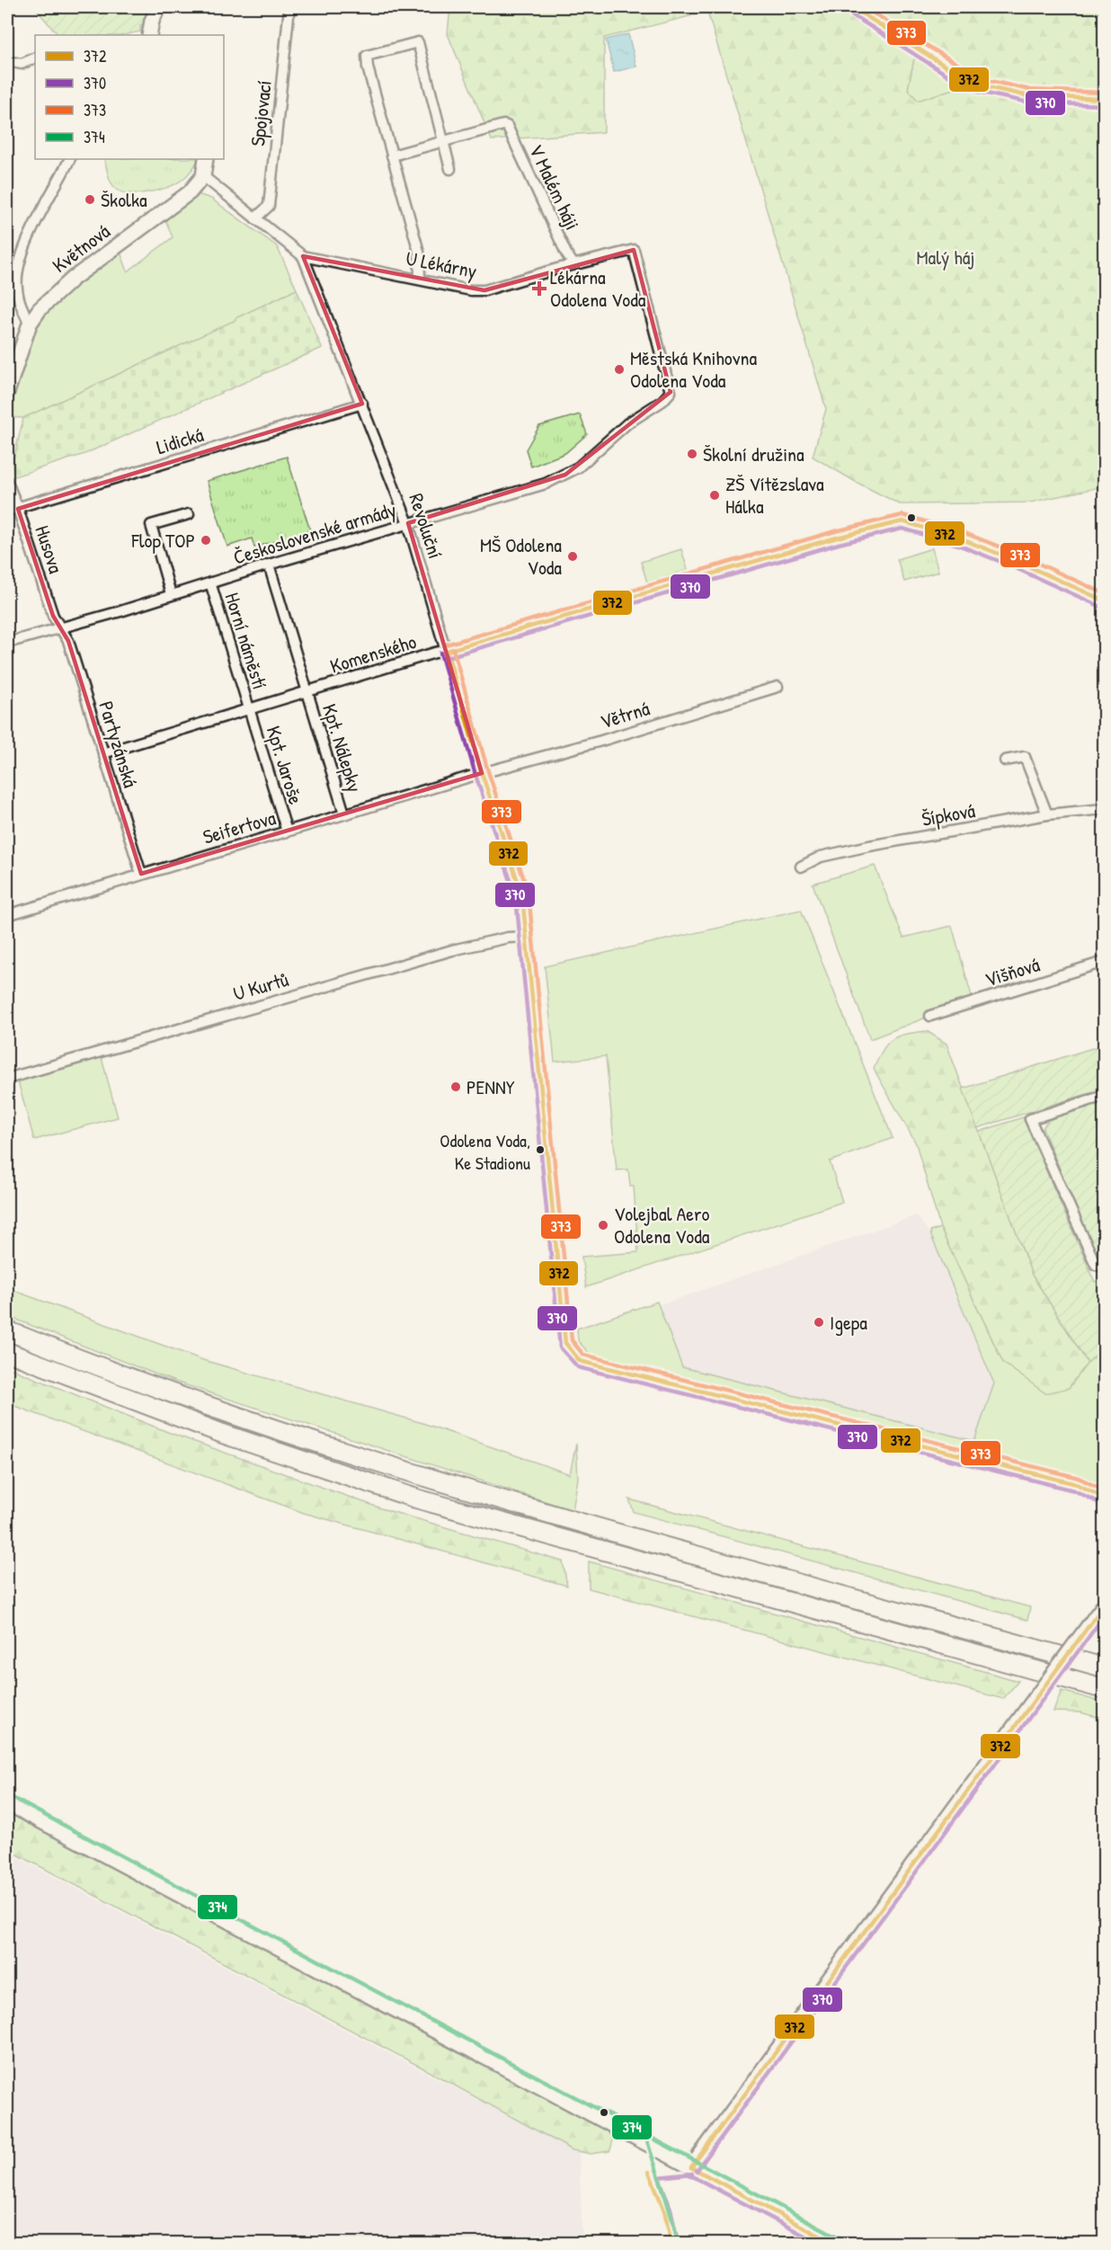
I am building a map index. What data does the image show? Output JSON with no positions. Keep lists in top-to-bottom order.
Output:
{
  "streets": {
    "street": [
      "Spojovací",
      "V Malém háji",
      "Květnová",
      "U Lékárny",
      "Lidická",
      "Revoluční",
      "Československé armády",
      "Husova",
      "Horní náměstí",
      "Komenského",
      "Větrná",
      "Partyzánská",
      "Kpt. Nálepky",
      "Kpt. Jaroše",
      "Šípková",
      "Seifertova",
      "Višňová",
      "U Kurtů"
    ]
  },
  "crossings": [
    ["Spojovací", "Revoluční"],
    ["V Malém háji", "U Lékárny"],
    ["Květnová", "Revoluční"],
    ["U Lékárny", "Revoluční"],
    ["U Lékárny", "Československé armády"],
    ["Lidická", "Revoluční"],
    ["Lidická", "Husova"],
    ["Revoluční", "Československé armády"],
    ["Revoluční", "Komenského"],
    ["Revoluční", "Větrná"],
    ["Revoluční", "Seifertova"],
    ["Revoluční", "U Kurtů"],
    ["Československé armády", "Husova"],
    ["Československé armády", "Horní náměstí"],
    ["Československé armády", "Partyzánská"],
    ["Husova", "Partyzánská"],
    ["Horní náměstí", "Komenského"],
    ["Horní náměstí", "Kpt. Jaroše"],
    ["Komenského", "Partyzánská"],
    ["Komenského", "Kpt. Nálepky"],
    ["Komenského", "Kpt. Jaroše"],
    ["Větrná", "Seifertova"],
    ["Partyzánská", "Seifertova"],
    ["Kpt. Nálepky", "Seifertova"],
    ["Kpt. Jaroše", "Seifertova"]
  ],
  "parks": ["Malý háj"],
  "places": {
    "other": [
      "Školka",
      "Městská Knihovna Odolena Voda",
      "Školní družina",
      "ZŠ Vítězslava Hálka",
      "Flop TOP",
      "MŠ Odolena Voda",
      "PENNY",
      "Odolena Voda, Ke Stadionu",
      "Volejbal Aero Odolena Voda",
      "Igepa"
    ],
    "health": ["Lékárna Odolena Voda"]
  },
  "lines": [
    "transit line 372",
    "transit line 373",
    "transit line 370",
    "transit line 374"
  ],
  "legend": [
    "372",
    "370",
    "373",
    "374"
  ]
}
